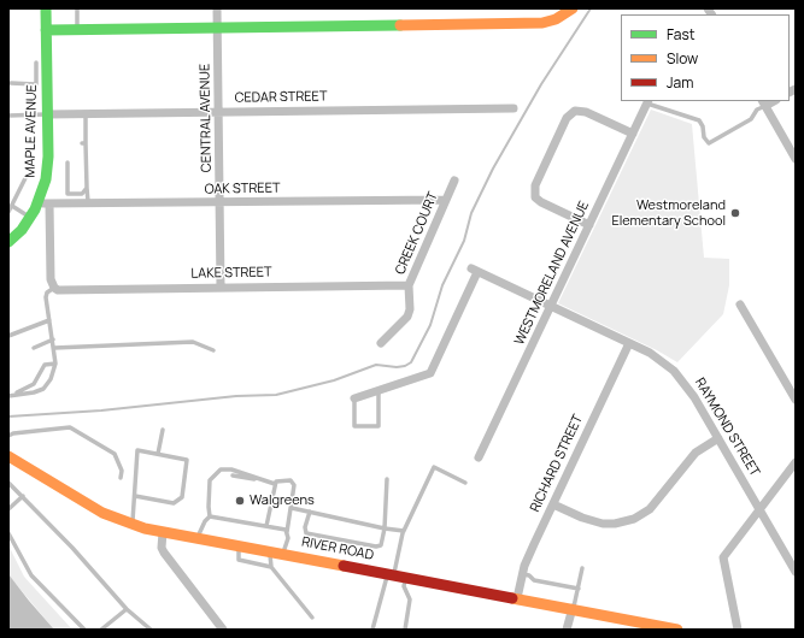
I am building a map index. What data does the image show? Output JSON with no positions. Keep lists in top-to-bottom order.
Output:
{
  "streets": {
    "main road": ["MAPLE AVENUE", "RIVER ROAD"],
    "street": [
      "CEDAR STREET",
      "CENTRAL AVENUE",
      "OAK STREET",
      "CREEK COURT",
      "LAKE STREET",
      "WESTMORELAND AVENUE",
      "RAYMOND STREET",
      "RICHARD STREET"
    ]
  },
  "crossings": [
    ["CEDAR STREET", "CENTRAL AVENUE"],
    ["CEDAR STREET", "MAPLE AVENUE"],
    ["CENTRAL AVENUE", "OAK STREET"],
    ["CENTRAL AVENUE", "LAKE STREET"],
    ["MAPLE AVENUE", "OAK STREET"],
    ["OAK STREET", "CREEK COURT"],
    ["CREEK COURT", "LAKE STREET"],
    ["WESTMORELAND AVENUE", "RAYMOND STREET"],
    ["RAYMOND STREET", "RICHARD STREET"],
    ["RICHARD STREET", "RIVER ROAD"]
  ],
  "places": ["Westmoreland Elementary School", "Walgreens"],
  "legend": ["Fast", "Slow", "Jam"]
}
